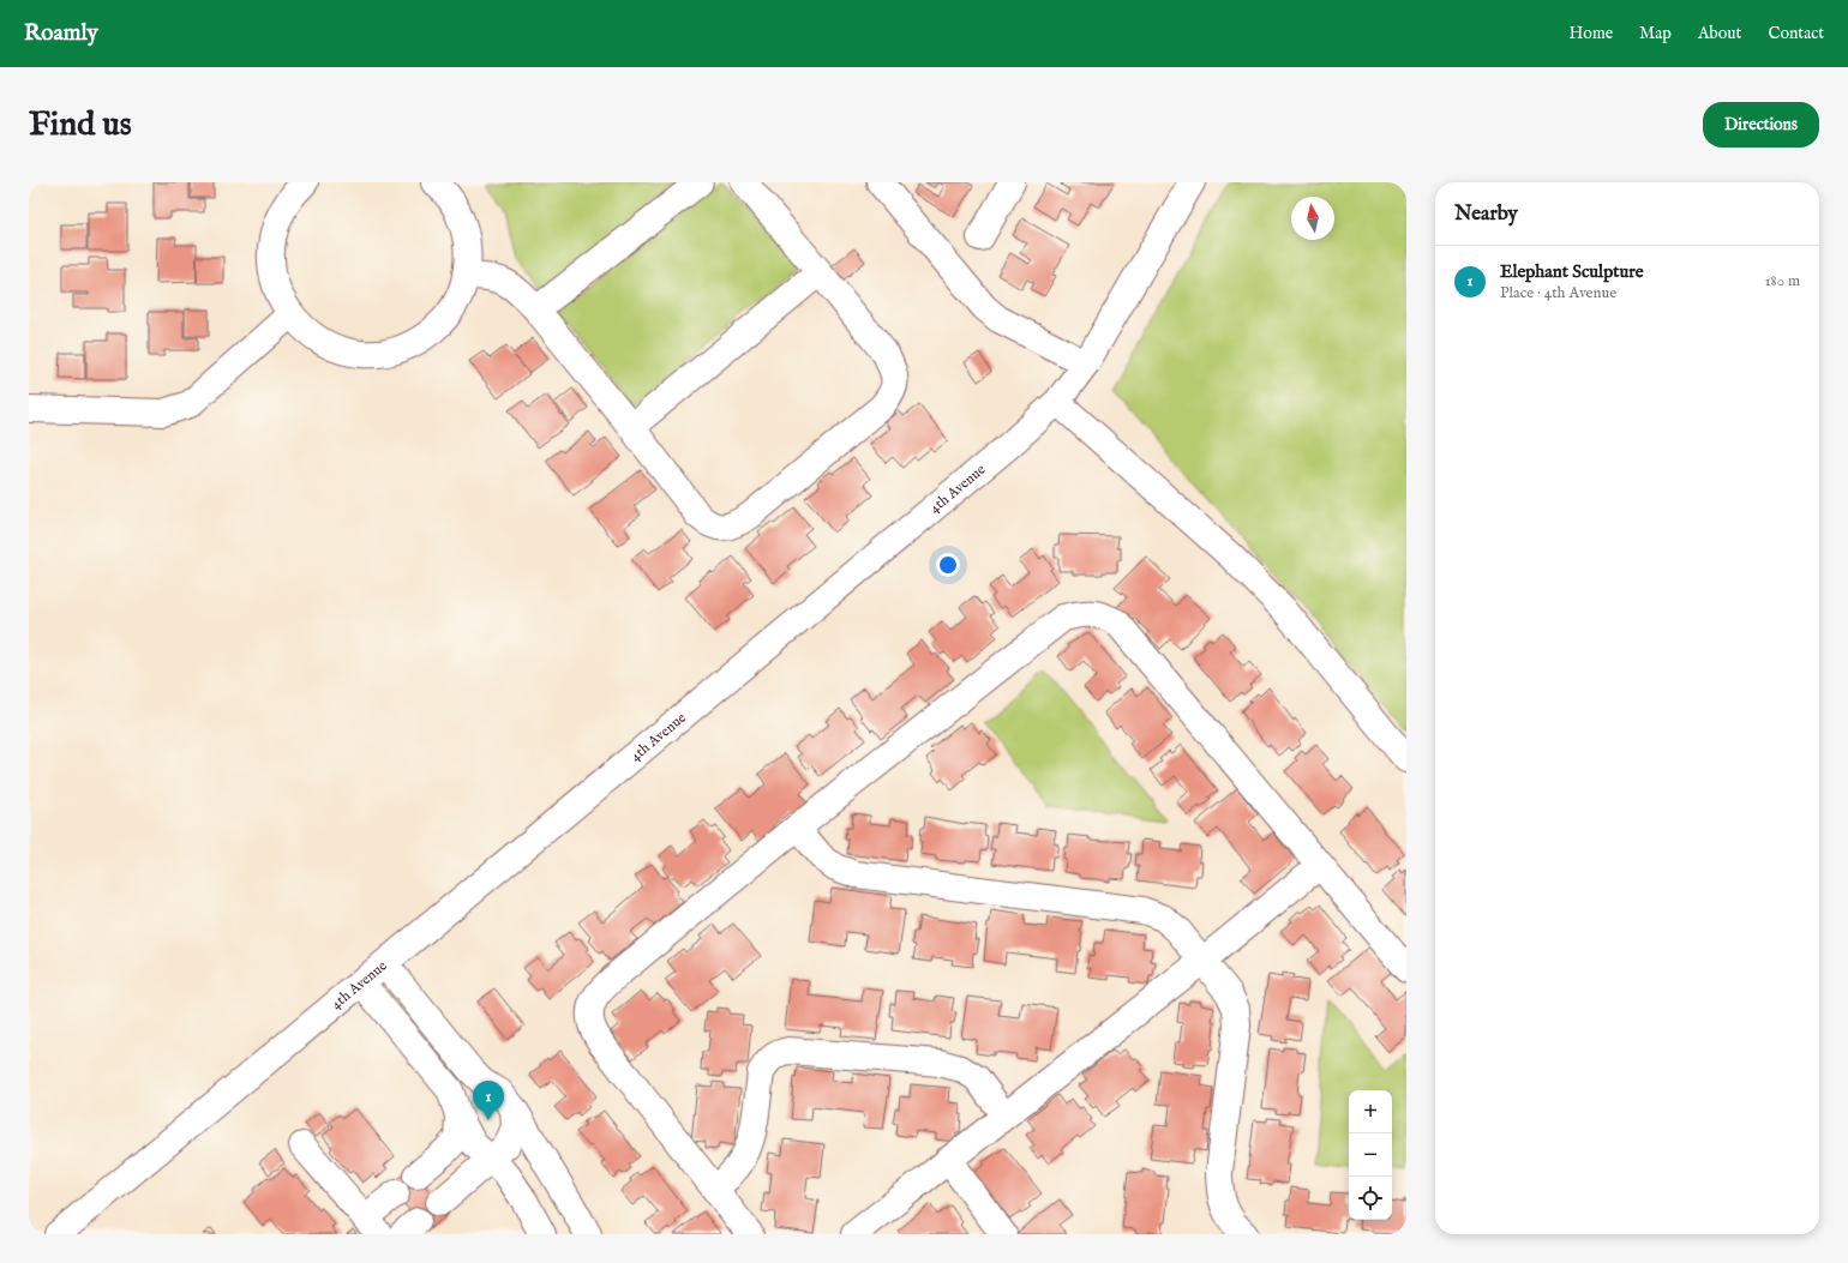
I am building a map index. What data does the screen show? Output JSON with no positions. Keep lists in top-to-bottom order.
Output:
{
  "streets": {
    "street": ["4th Avenue"]
  },
  "north": "top",
  "page": {
    "header": "Roamly",
    "nav": [
      "Home",
      "Map",
      "About",
      "Contact"
    ],
    "buttons": "Directions",
    "title": "Find us",
    "heading": "Nearby",
    "list": [
      {
        "mark": "1",
        "name": "Elephant Sculpture",
        "note": "Place · 4th Avenue",
        "value": "180 m"
      }
    ],
    "pins": "1",
    "map_buttons": ["+", "−"]
  }
}
